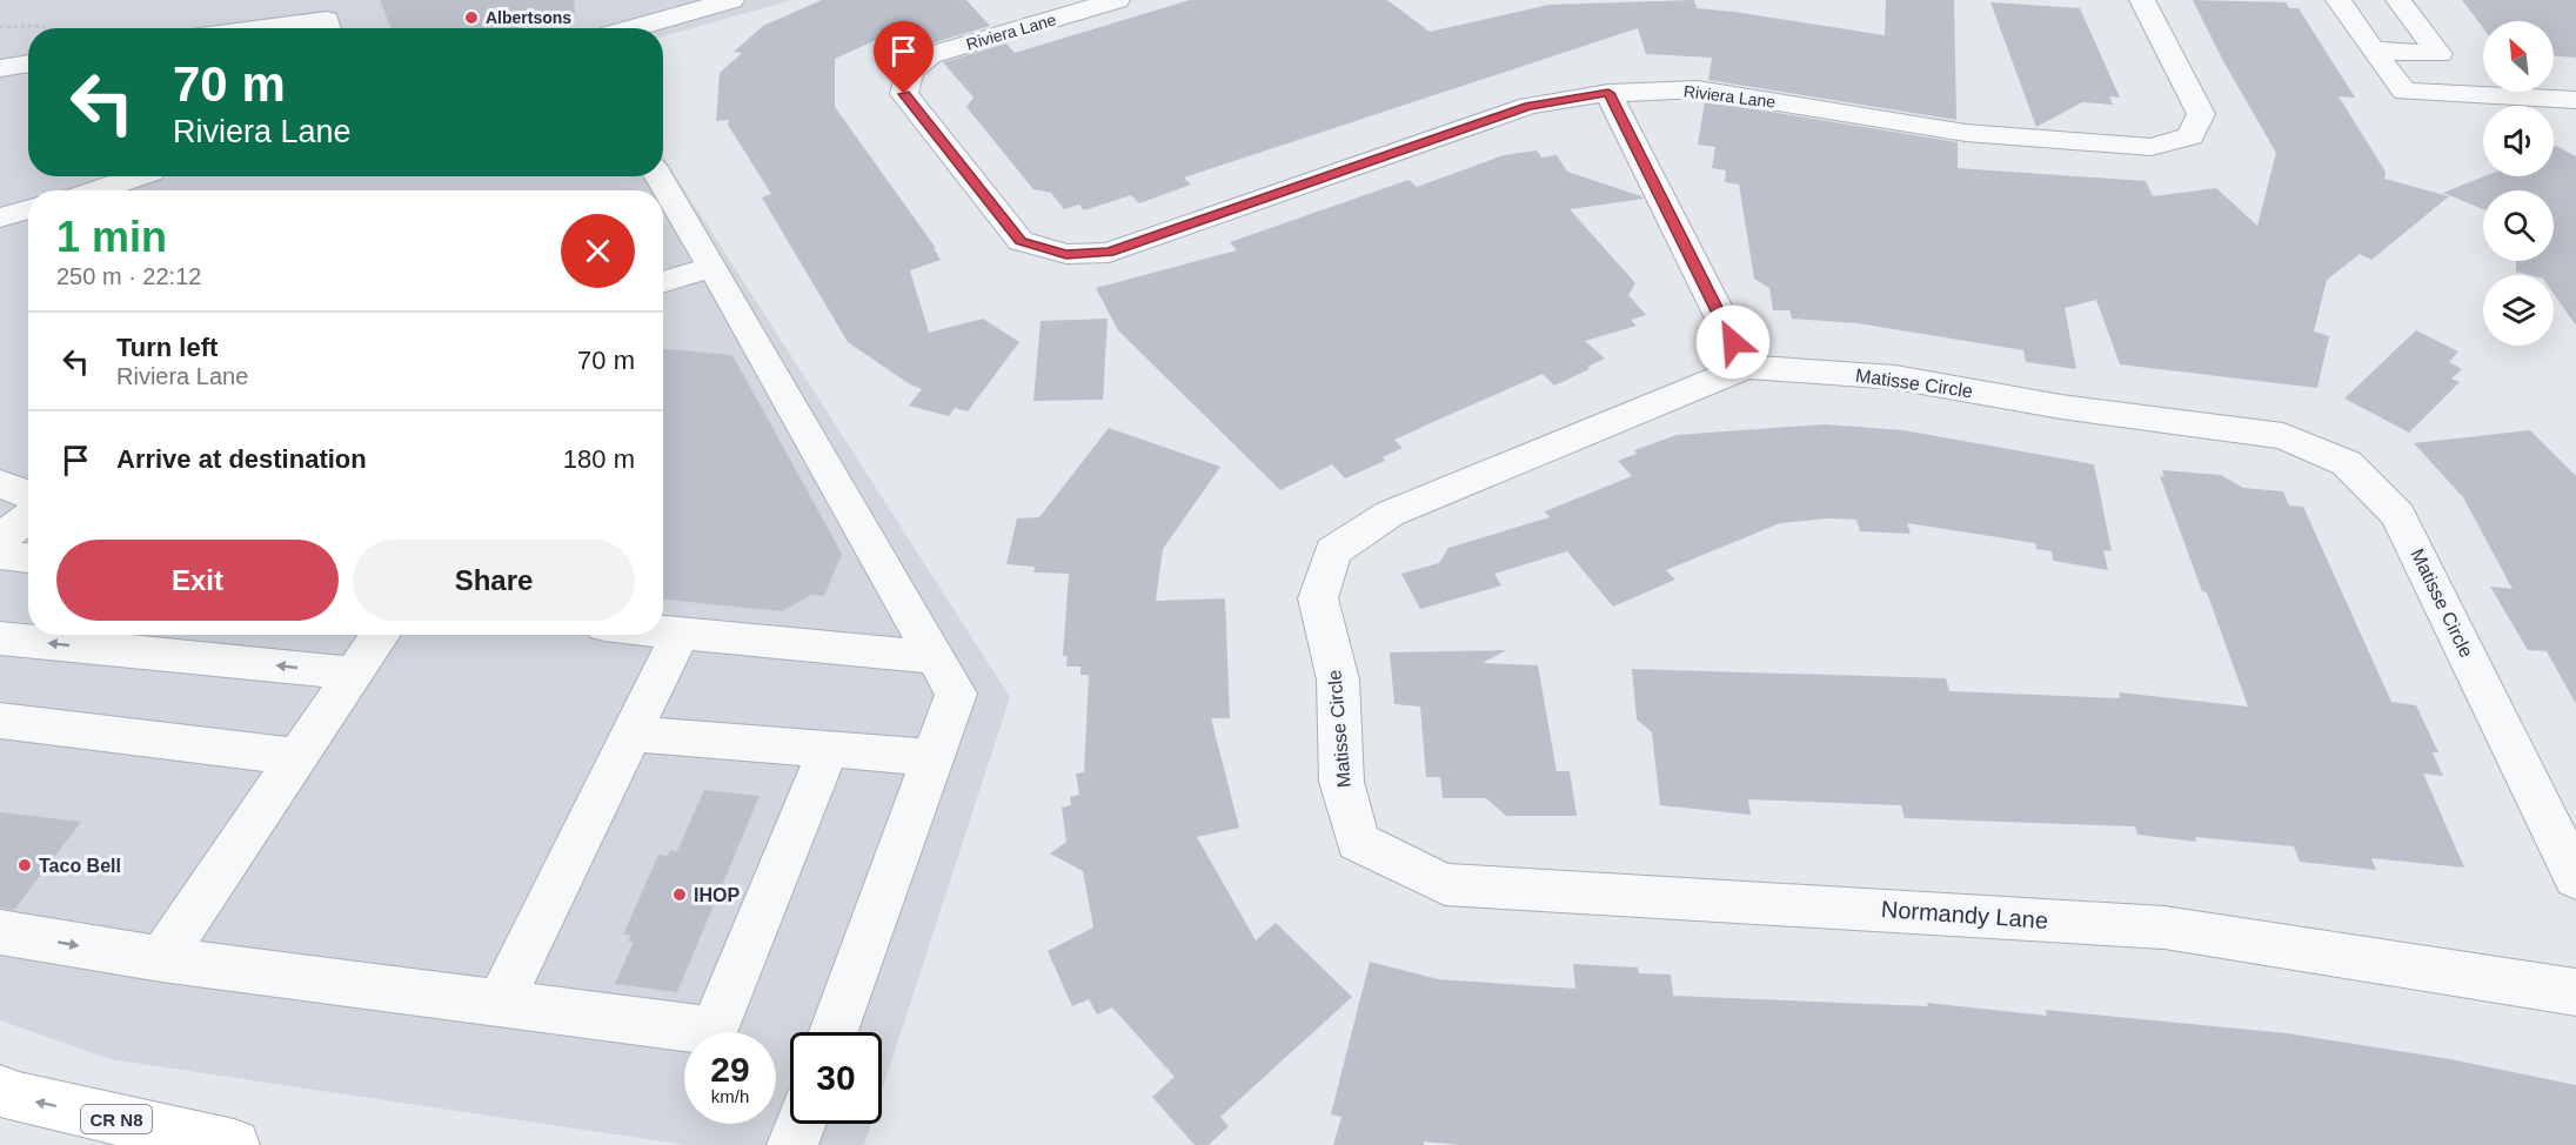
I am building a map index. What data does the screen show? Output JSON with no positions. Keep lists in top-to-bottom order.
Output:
{
  "streets": {
    "main road": ["CR N8"],
    "street": ["Riviera Lane", "Matisse Circle", "Normandy Lane"]
  },
  "crossings": [
    ["Matisse Circle", "Normandy Lane"]
  ],
  "places": ["Albertsons", "Taco Bell", "IHOP"],
  "north": "top left",
  "page": {
    "turn": ["70 m", "Riviera Lane"],
    "heading": ["1 min", "250 m · 22:12"],
    "list": [
      {
        "name": "Turn left",
        "note": "Riviera Lane",
        "value": "70 m"
      },
      {
        "name": "Arrive at destination",
        "value": "180 m"
      }
    ],
    "buttons": ["Exit", "Share"],
    "speed": "29 km/h",
    "limit": "30"
  }
}
